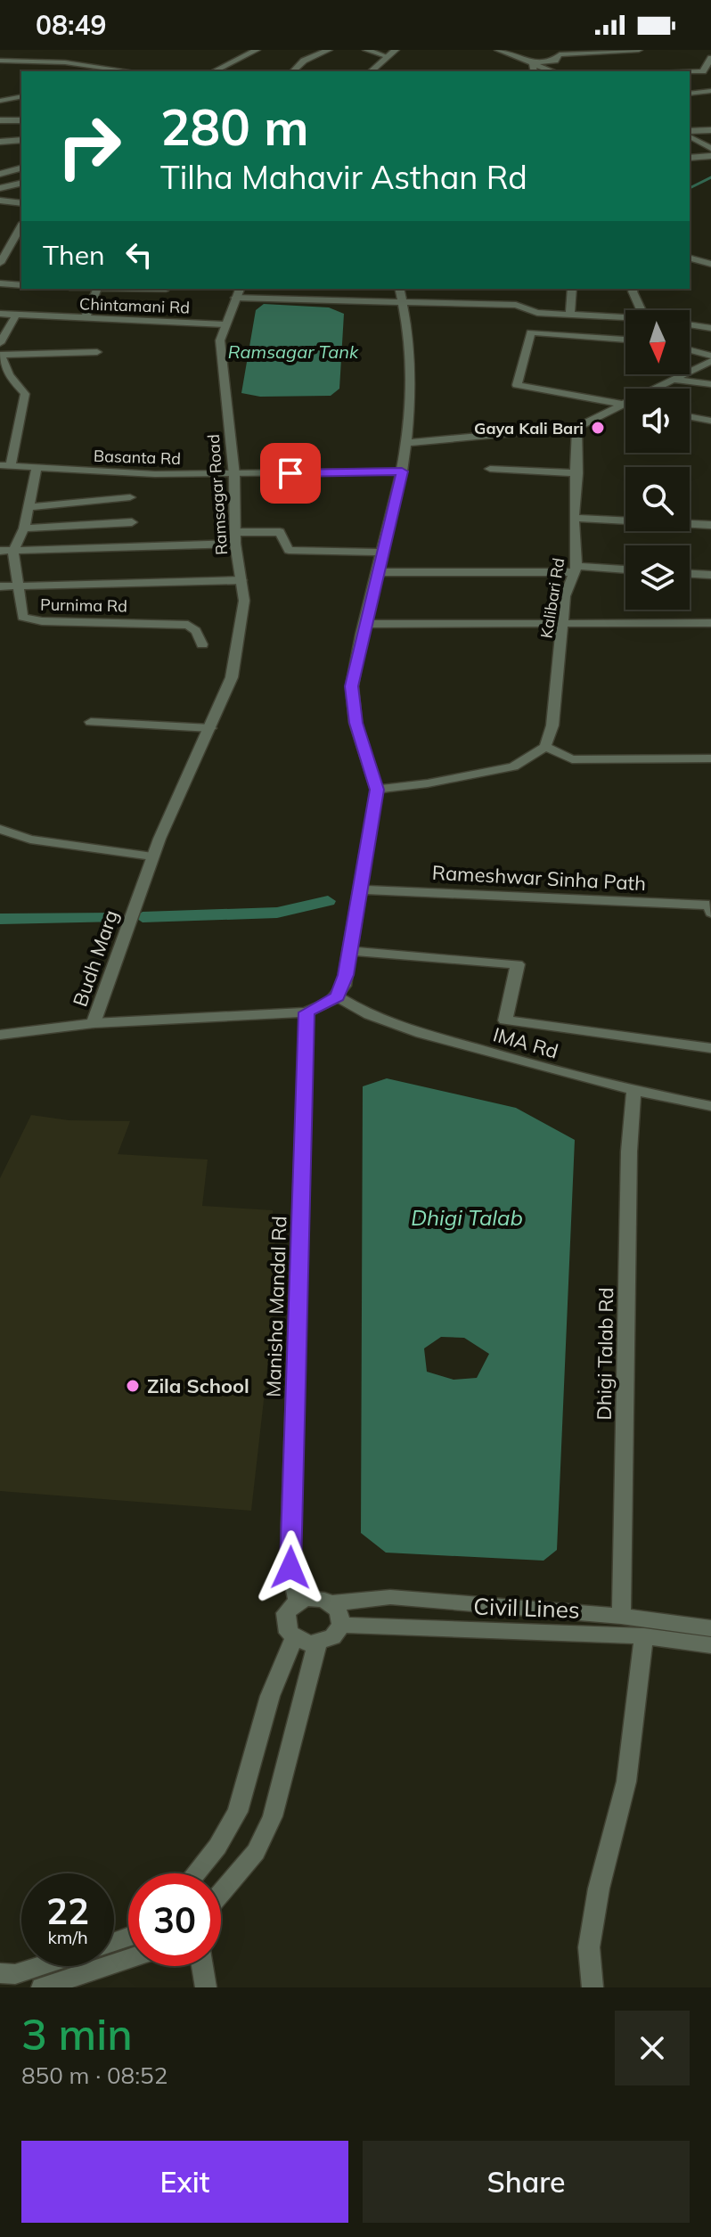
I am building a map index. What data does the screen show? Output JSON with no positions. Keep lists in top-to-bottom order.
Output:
{
  "streets": {
    "street": [
      "Chintamani Rd",
      "Basanta Rd",
      "Ramsagar Road",
      "Kalibari Rd",
      "Purnima Rd",
      "Rameshwar Sinha Path",
      "Budh Marg",
      "IMA Rd",
      "Manisha Mandal Rd",
      "Dhigi Talab Rd",
      "Civil Lines"
    ]
  },
  "crossings": [
    ["Chintamani Rd", "Ramsagar Road"],
    ["Basanta Rd", "Ramsagar Road"],
    ["Ramsagar Road", "Budh Marg"],
    ["IMA Rd", "Dhigi Talab Rd"],
    ["Manisha Mandal Rd", "Civil Lines"]
  ],
  "water": ["Ramsagar Tank", "Dhigi Talab"],
  "places": ["Gaya Kali Bari", "Zila School"],
  "north": "bottom",
  "page": {
    "status": "08:49",
    "turn": ["280 m", "Tilha Mahavir Asthan Rd"],
    "then": "Then",
    "speed": "22 km/h",
    "limit": "30",
    "heading": ["3 min", "850 m · 08:52"],
    "buttons": ["Exit", "Share"]
  }
}
